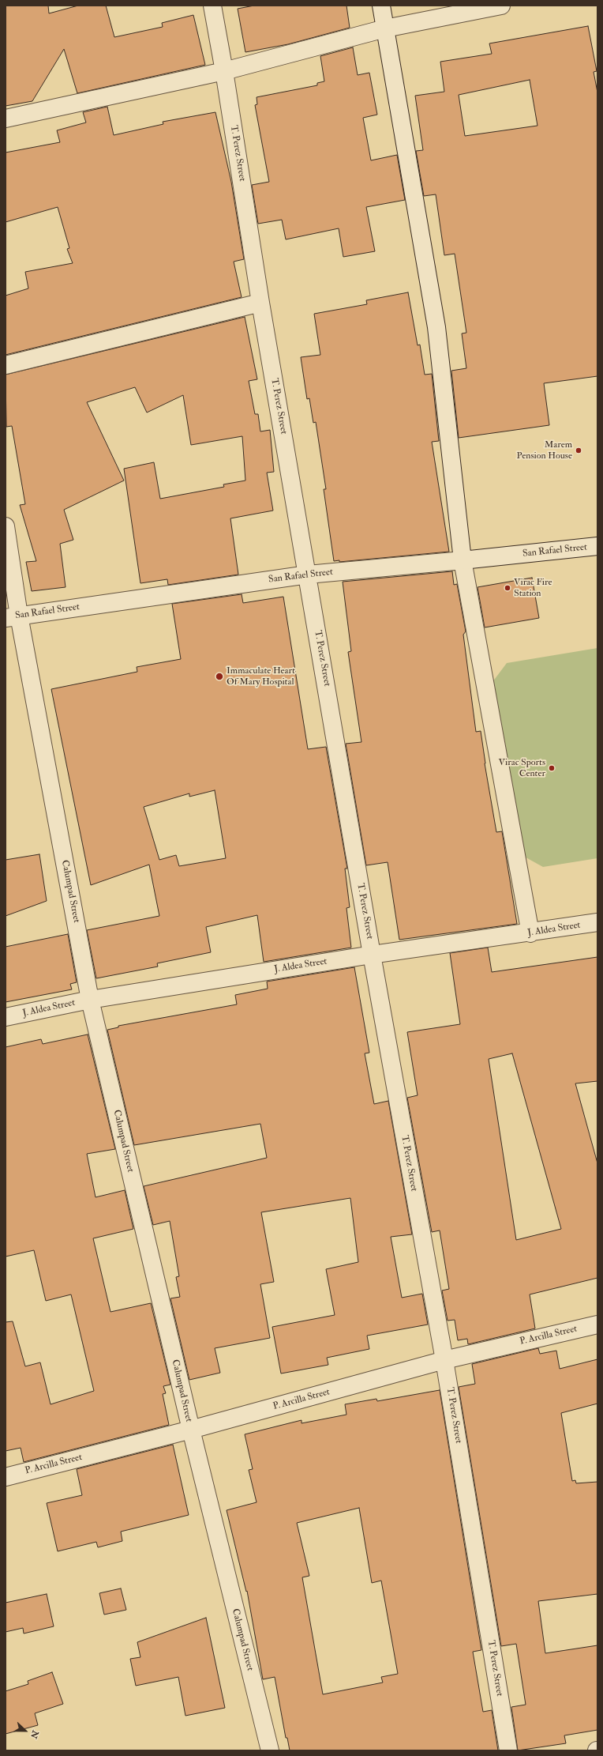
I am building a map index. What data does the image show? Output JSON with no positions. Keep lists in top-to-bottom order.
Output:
{
  "streets": {
    "street": [
      "T. Perez Street",
      "San Rafael Street",
      "Calumpad Street",
      "J. Aldea Street",
      "P. Arcilla Street"
    ]
  },
  "crossings": [
    ["T. Perez Street", "San Rafael Street"],
    ["T. Perez Street", "J. Aldea Street"],
    ["T. Perez Street", "P. Arcilla Street"],
    ["San Rafael Street", "Calumpad Street"],
    ["Calumpad Street", "J. Aldea Street"],
    ["Calumpad Street", "P. Arcilla Street"]
  ],
  "places": [
    "Marem Pension House",
    "Virac Fire Station",
    "Immaculate Heart Of Mary Hospital",
    "Virac Sports Center"
  ],
  "north": "right"
}
